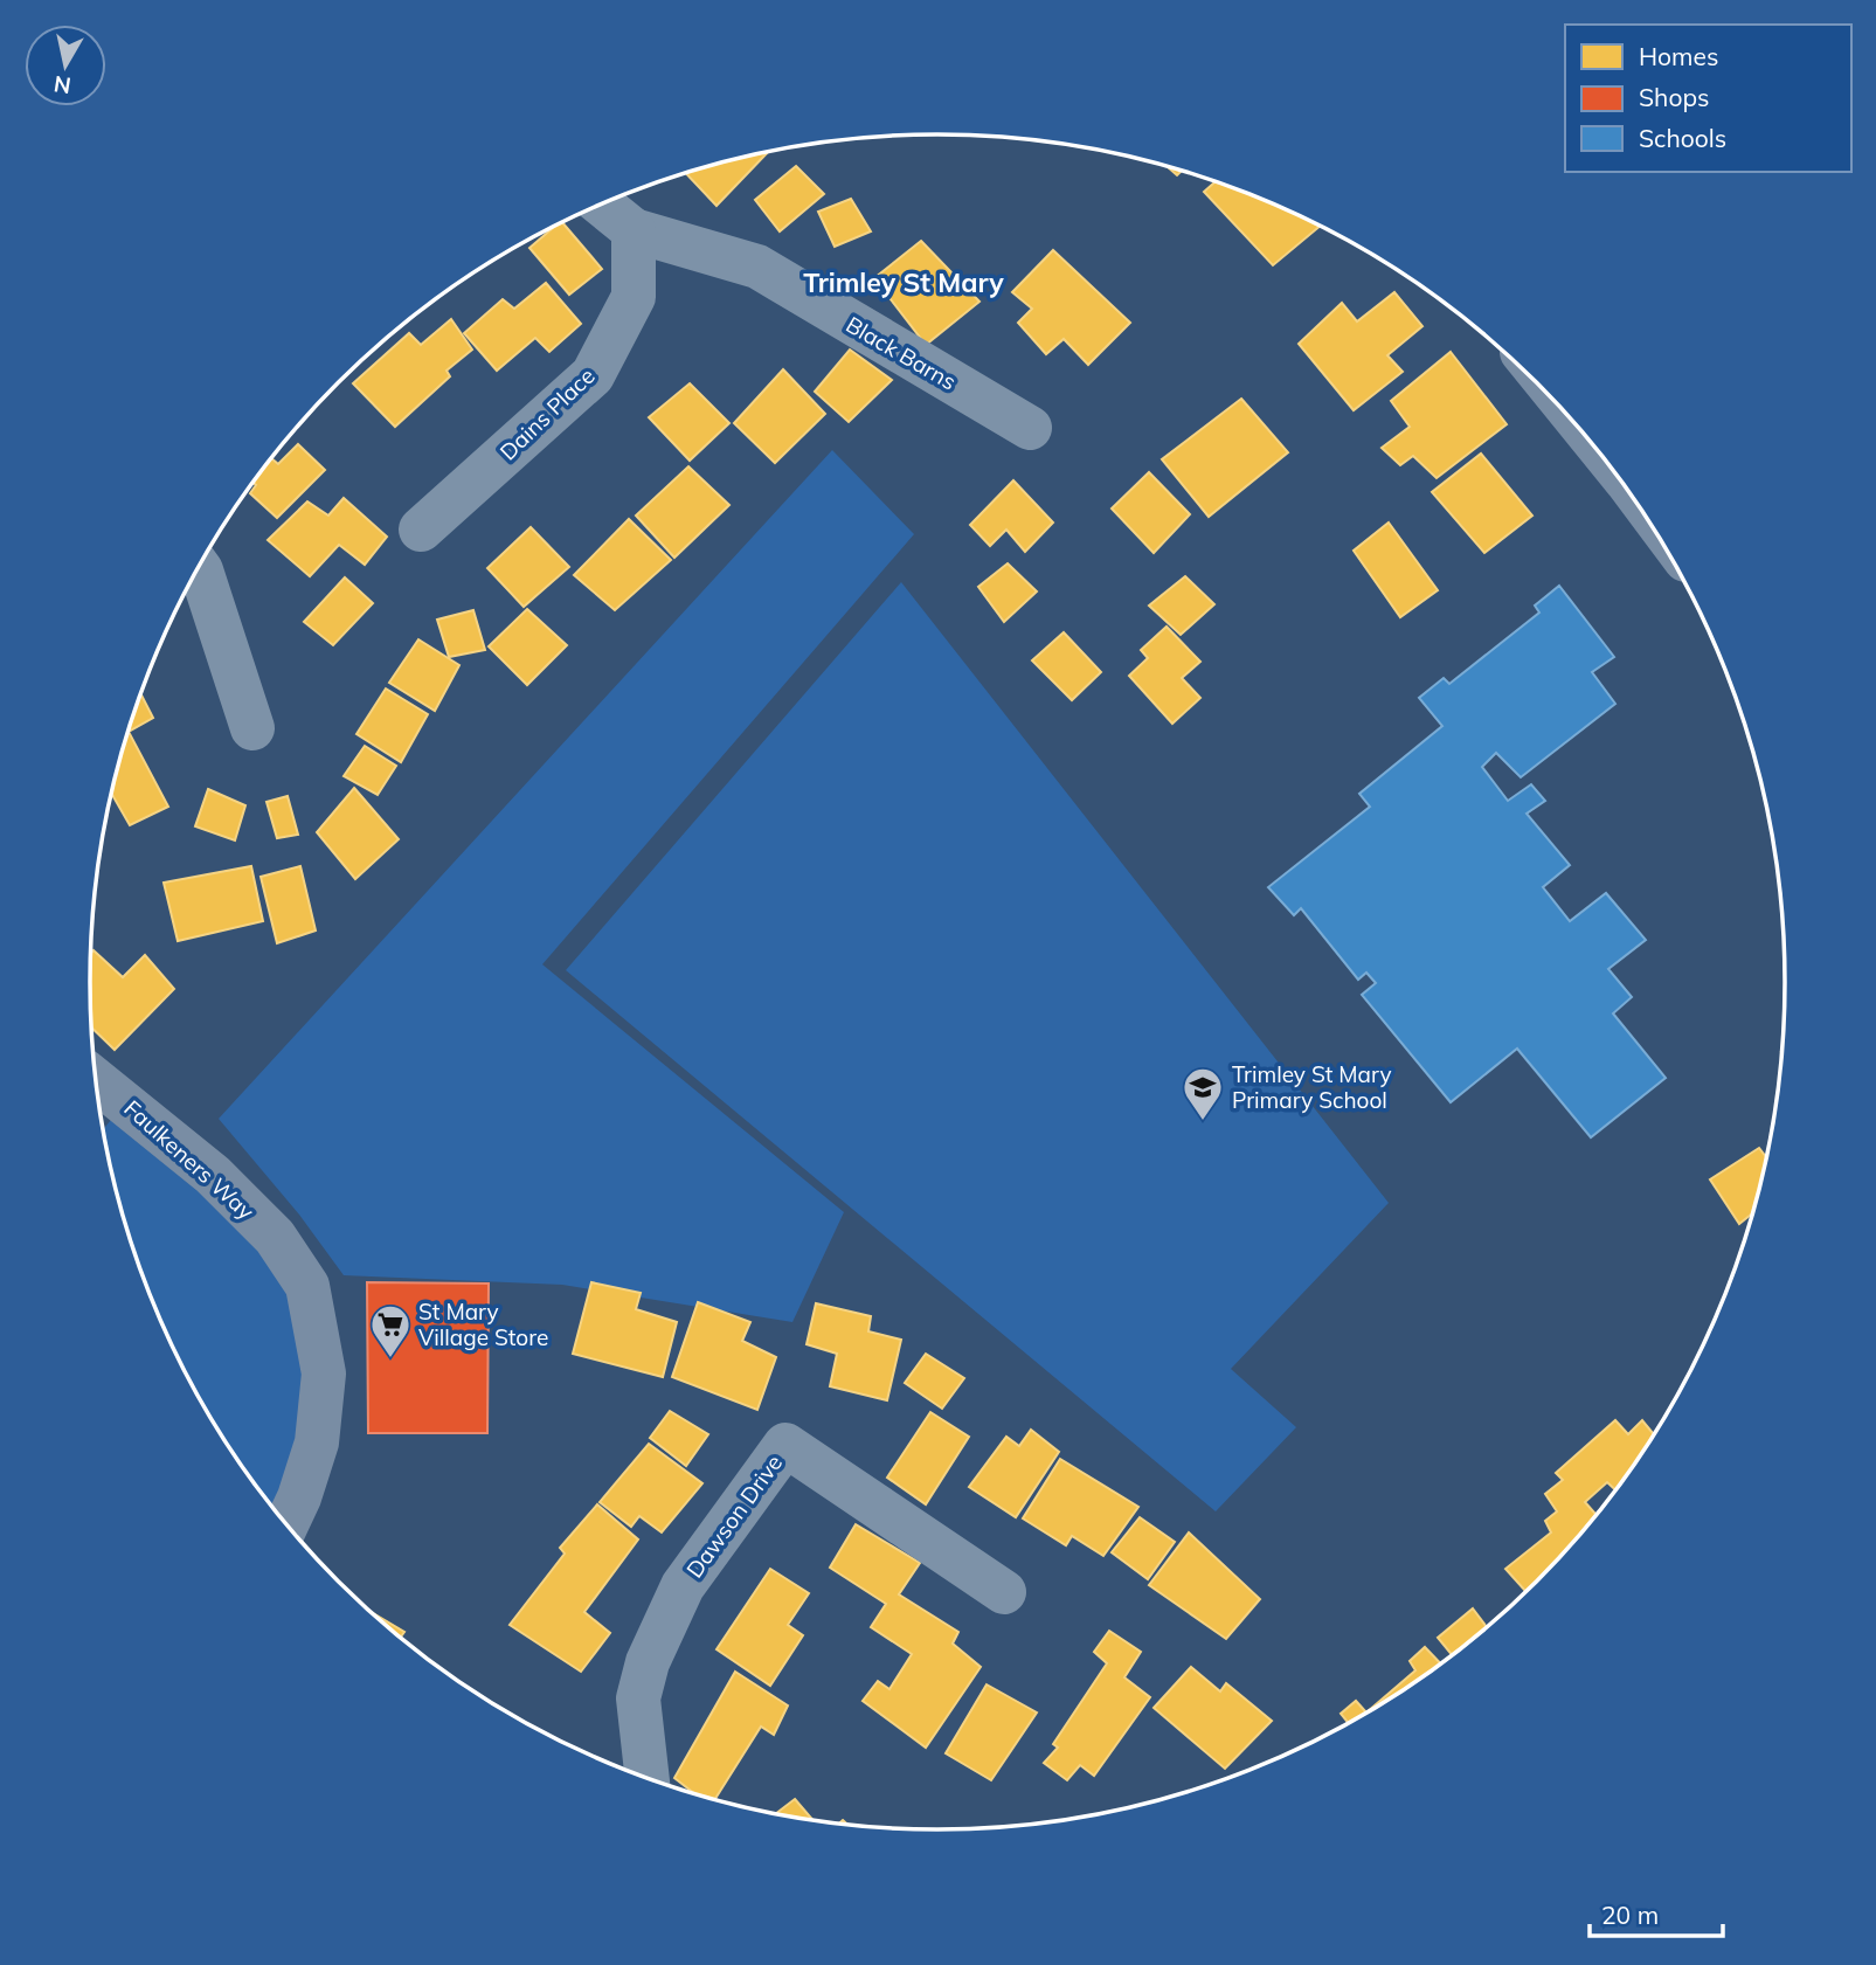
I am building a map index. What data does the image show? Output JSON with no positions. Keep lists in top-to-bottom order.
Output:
{
  "streets": {
    "street": [
      "Black Barns",
      "Dains Place",
      "Faulkeners Way",
      "Dawson Drive"
    ]
  },
  "crossings": [
    ["Black Barns", "Dains Place"]
  ],
  "districts": ["Trimley St Mary"],
  "places": {
    "school or university": ["Trimley St Mary Primary School"],
    "supermarket": ["St Mary Village Store"]
  },
  "legend": ["Homes", "Shops", "Schools"],
  "scale_bar": "20 m",
  "north": "bottom"
}
